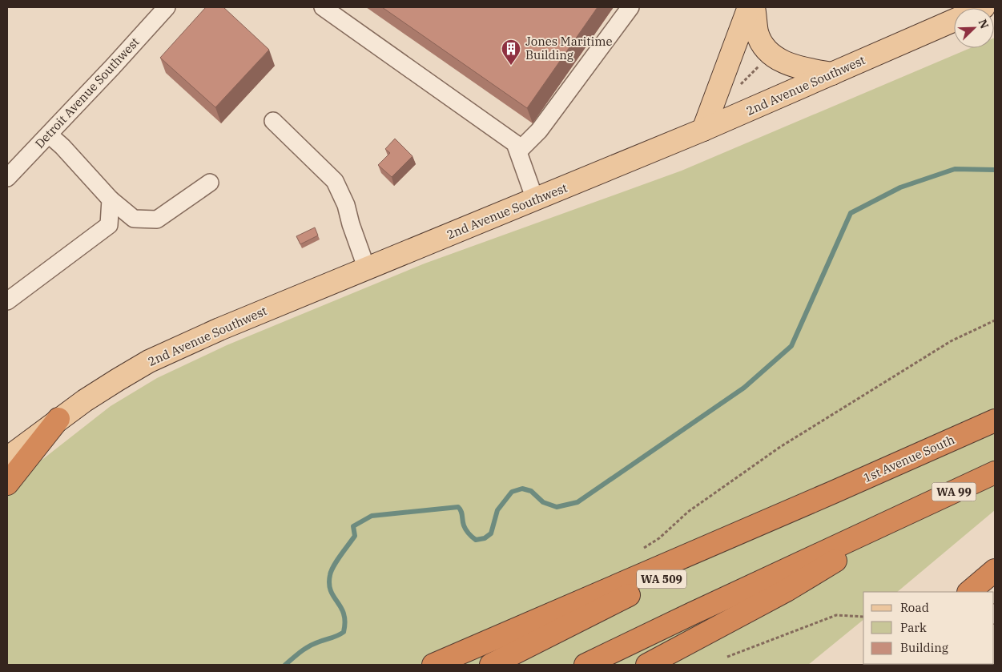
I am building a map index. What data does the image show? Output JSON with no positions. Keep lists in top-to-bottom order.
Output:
{
  "streets": {
    "highway": ["1st Avenue South", "WA 99", "WA 509"],
    "main road": ["2nd Avenue Southwest"],
    "street": ["Detroit Avenue Southwest"]
  },
  "crossings": [
    ["1st Avenue South", "WA 509"]
  ],
  "places": {
    "building": ["Jones Maritime Building"]
  },
  "legend": ["Road", "Park", "Building"],
  "north": "top right"
}
